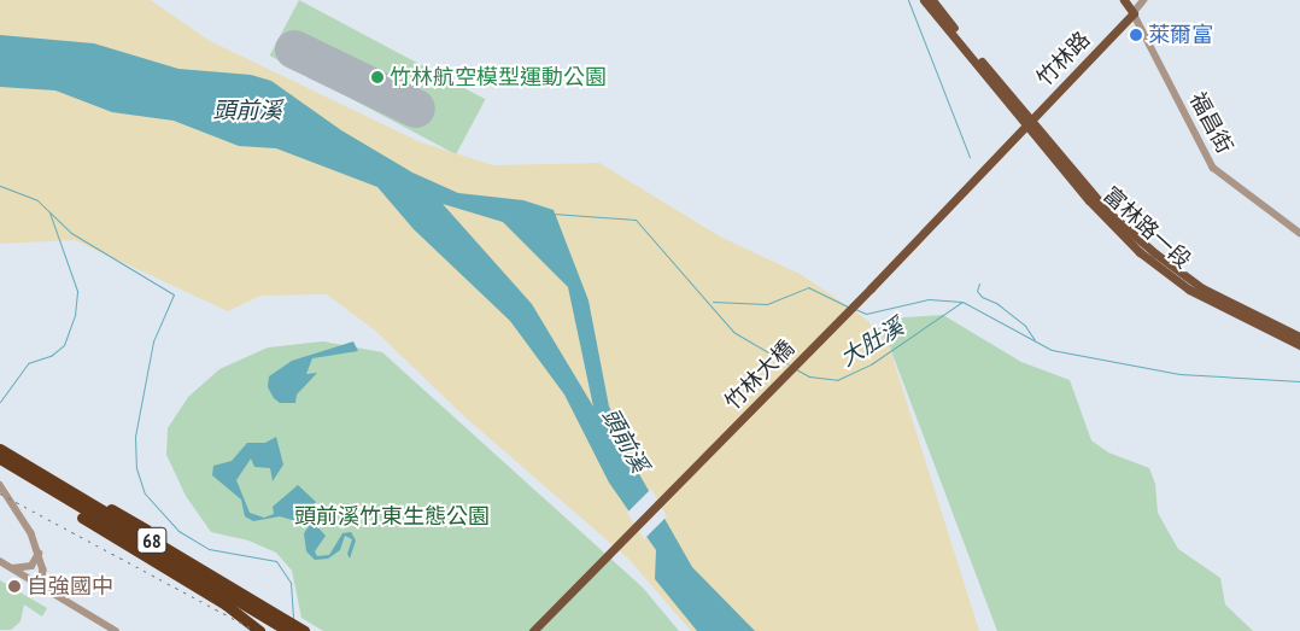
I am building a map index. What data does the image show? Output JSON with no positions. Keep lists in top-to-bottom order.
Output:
{
  "streets": {
    "highway": ["68"],
    "main road": [
      "竹林路",
      "福昌街",
      "富林路一段",
      "竹林大橋"
    ]
  },
  "crossings": [
    ["竹林路", "福昌街"],
    ["竹林路", "富林路一段"],
    ["竹林路", "竹林大橋"]
  ],
  "water": ["頭前溪", "大肚溪"],
  "parks": ["頭前溪竹東生態公園"],
  "places": ["萊爾富", "竹林航空模型運動公園", "自強國中"]
}
